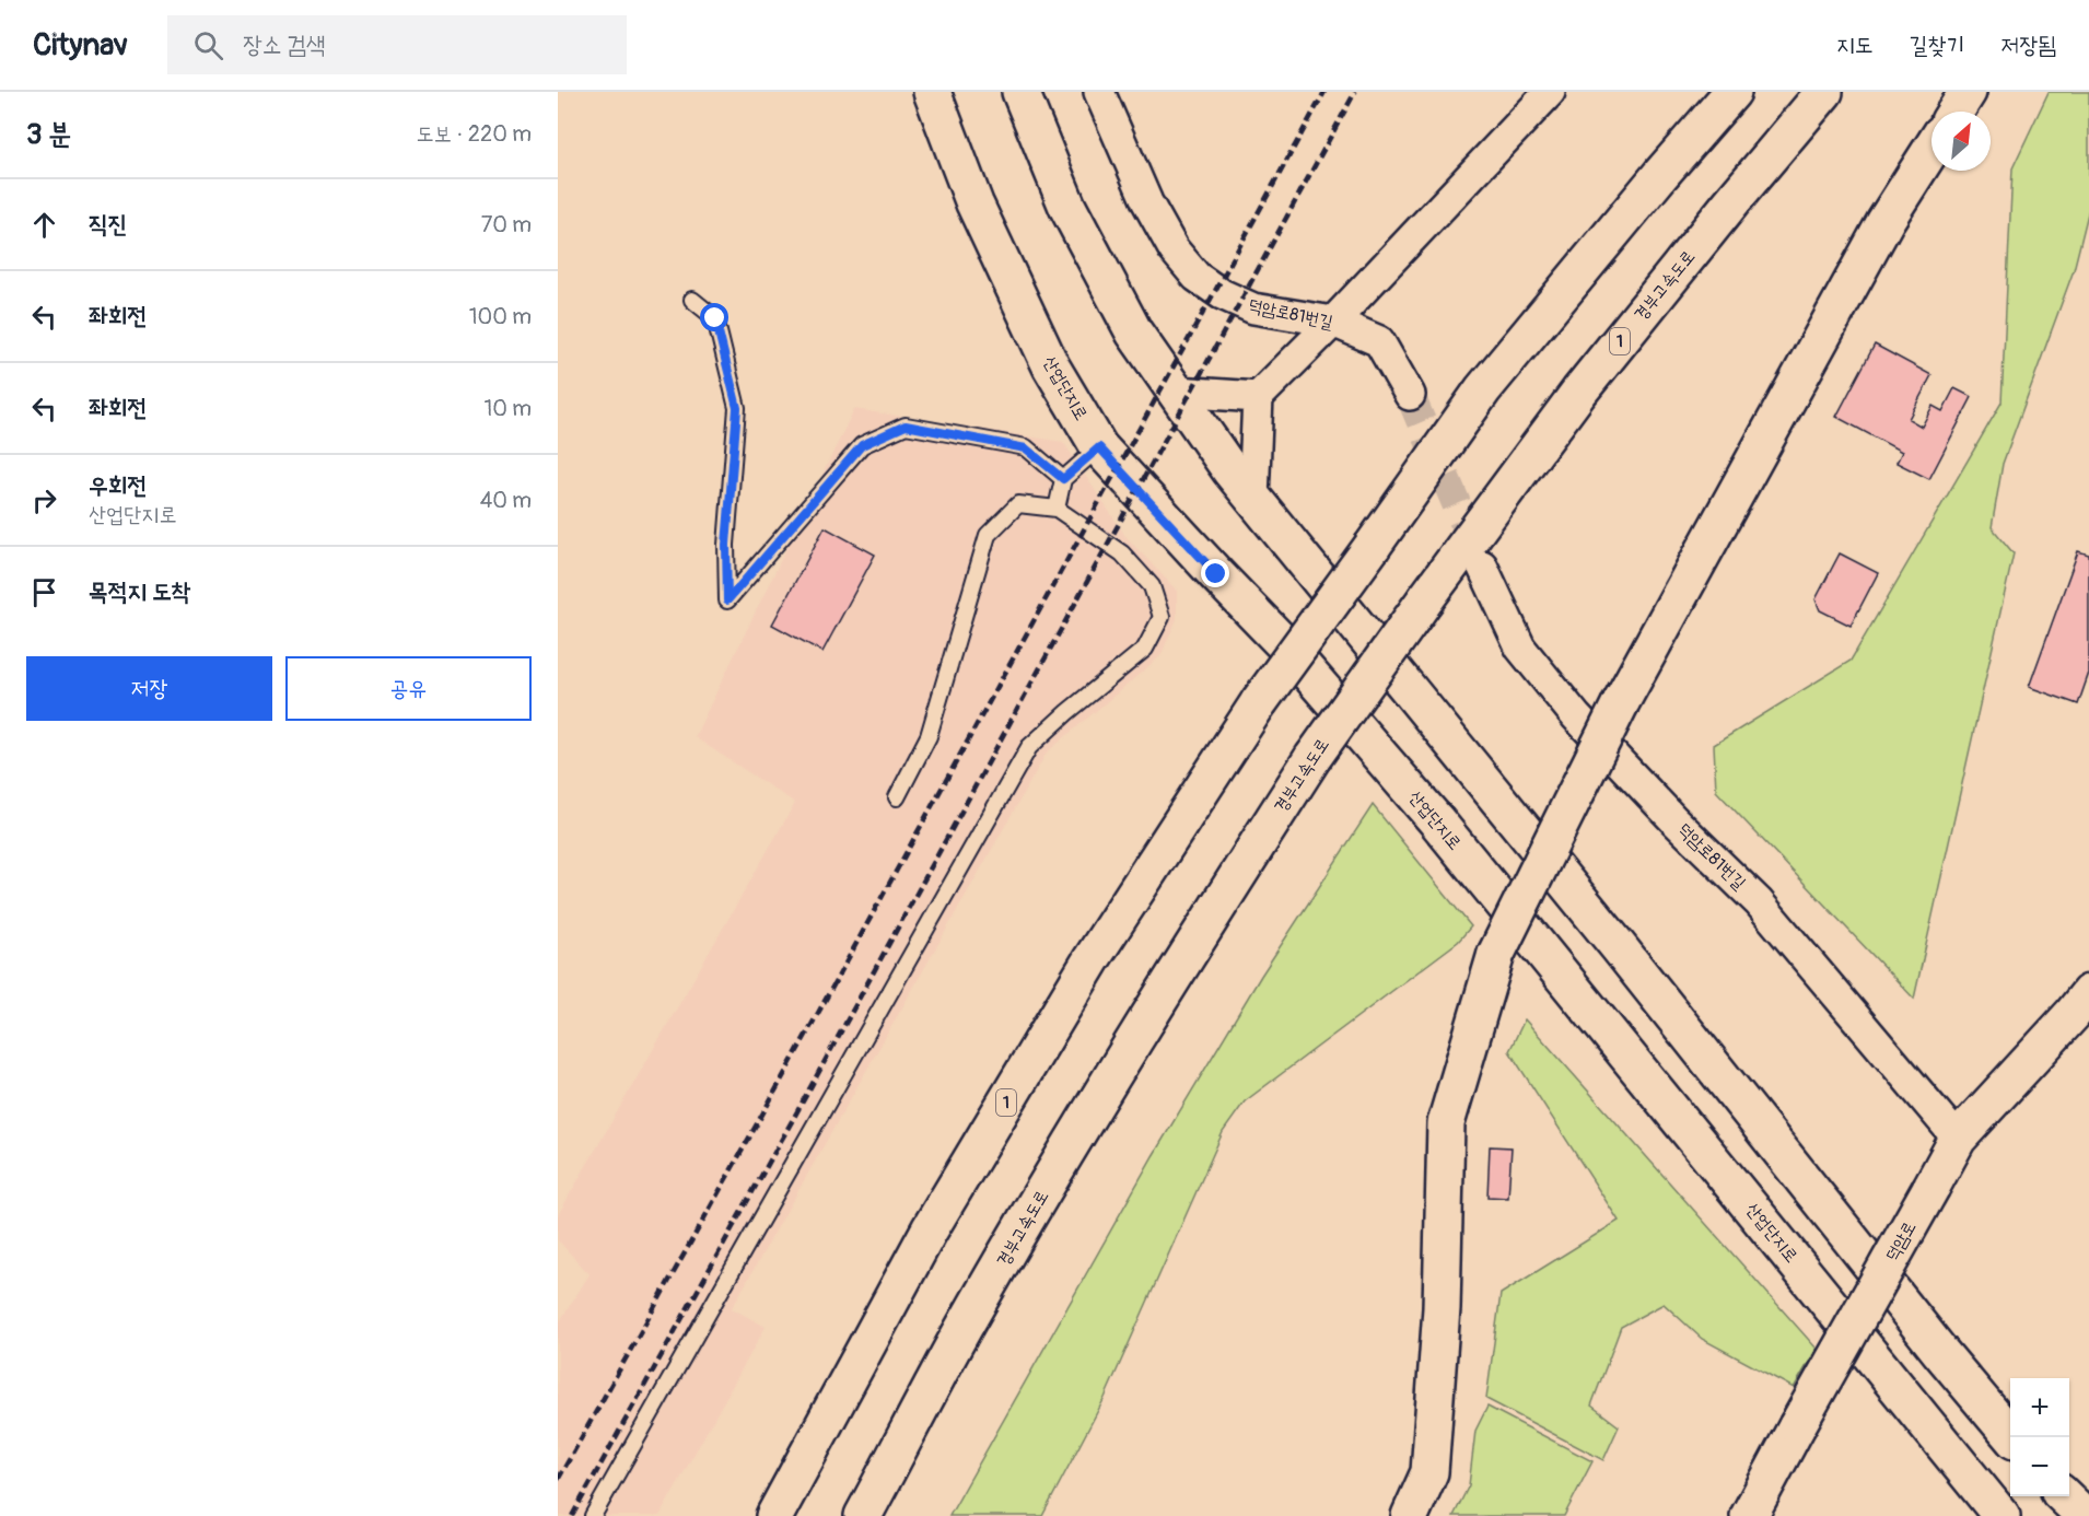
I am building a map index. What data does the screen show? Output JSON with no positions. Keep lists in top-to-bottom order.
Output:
{
  "streets": {
    "main road": [
      "경부고속도로",
      "1",
      "산업단지로",
      "덕암로"
    ],
    "street": ["덕암로81번길"]
  },
  "crossings": [
    ["덕암로81번길", "덕암로"]
  ],
  "north": "top right",
  "page": {
    "header": "Citynav",
    "search": "장소 검색",
    "nav": ["지도", "길찾기", "저장됨"],
    "heading": ["3 분", "도보 · 220 m"],
    "list": [
      ["직진", "70 m"],
      ["좌회전", "100 m"],
      ["좌회전", "10 m"],
      ["우회전", "산업단지로", "40 m"],
      "목적지 도착"
    ],
    "buttons": ["저장", "공유"],
    "map_buttons": ["+", "−"]
  }
}
